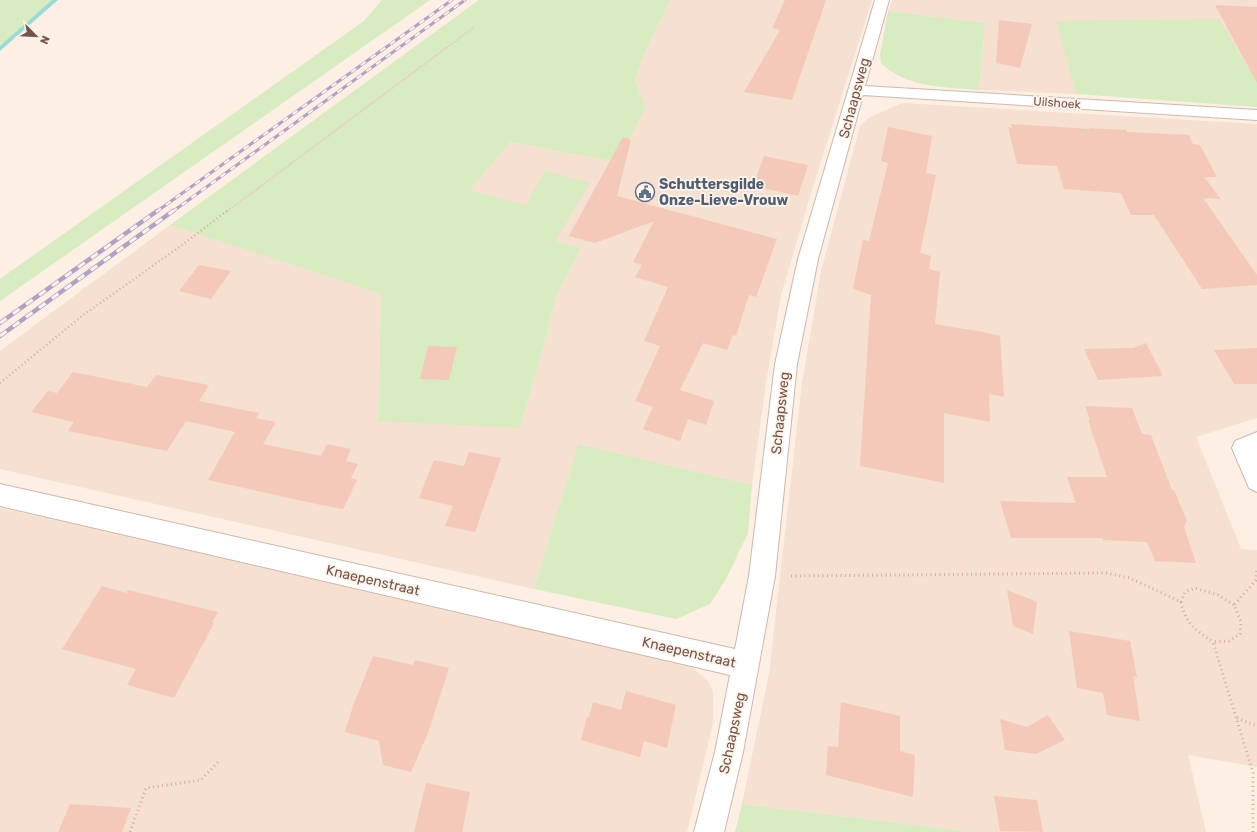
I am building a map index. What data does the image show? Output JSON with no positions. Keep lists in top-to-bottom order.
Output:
{
  "streets": {
    "street": ["Schaapsweg", "Uilshoek", "Knaepenstraat"]
  },
  "crossings": [
    ["Schaapsweg", "Uilshoek"],
    ["Schaapsweg", "Knaepenstraat"]
  ],
  "places": {
    "public building": ["Schuttersgilde Onze-Lieve-Vrouw"]
  },
  "north": "bottom right"
}
